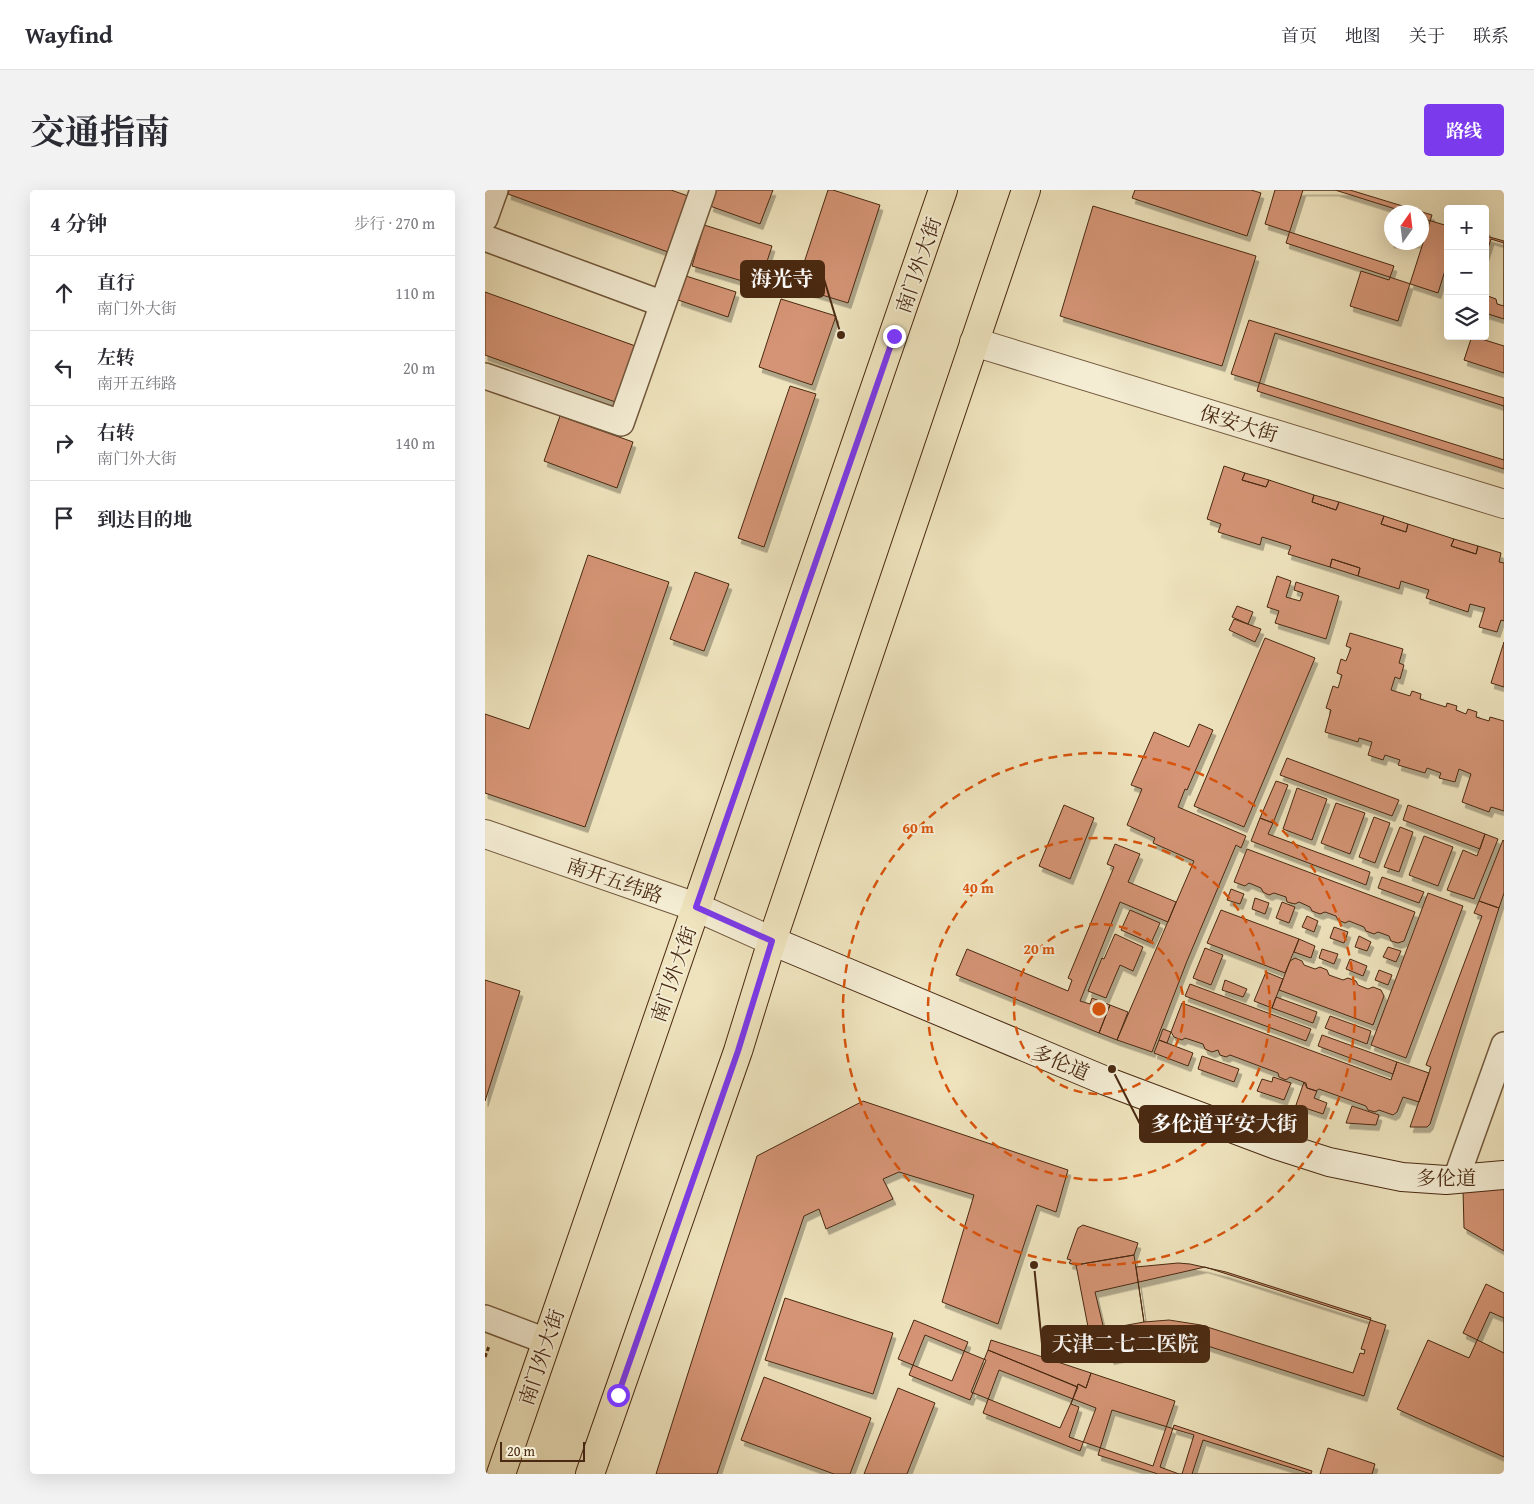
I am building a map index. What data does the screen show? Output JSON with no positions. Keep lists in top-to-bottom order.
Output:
{
  "streets": {
    "main road": ["南门外大街"],
    "street": ["保安大街", "南开五纬路", "多伦道"]
  },
  "crossings": [
    ["南门外大街", "南开五纬路"],
    ["南开五纬路", "多伦道"]
  ],
  "places": ["海光寺", "多伦道平安大街", "天津二七二医院"],
  "scale_bar": "20 m",
  "north": "top",
  "page": {
    "header": "Wayfind",
    "nav": [
      "首页",
      "地图",
      "关于",
      "联系"
    ],
    "title": "交通指南",
    "buttons": "路线",
    "heading": ["4 分钟", "步行 · 270 m"],
    "map_buttons": ["+", "−"],
    "list": [
      ["直行", "南门外大街", "110 m"],
      ["左转", "南开五纬路", "20 m"],
      ["右转", "南门外大街", "140 m"],
      "到达目的地"
    ],
    "scale": "20 m"
  },
  "rings": ["60 m", "40 m", "20 m"]
}
